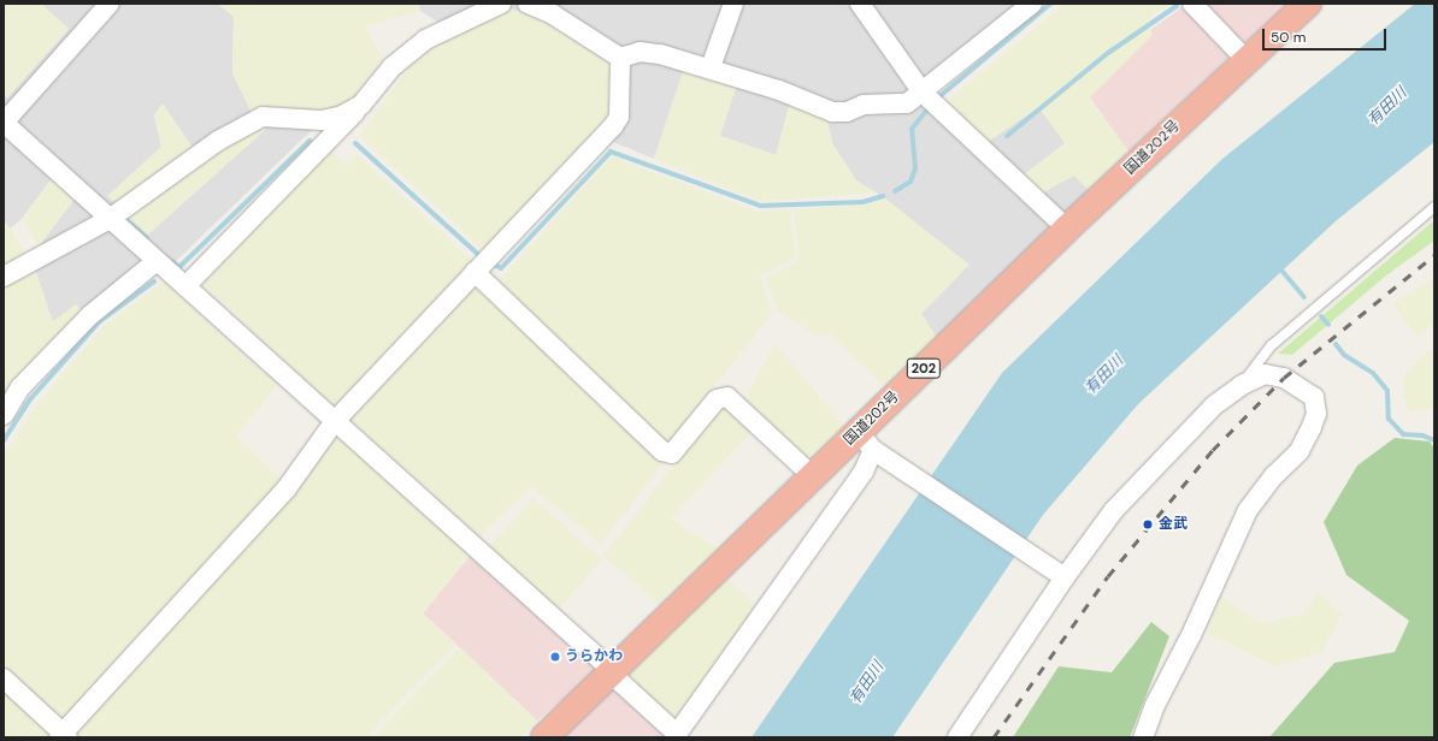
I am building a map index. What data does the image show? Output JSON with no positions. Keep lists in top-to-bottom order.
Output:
{
  "streets": {
    "highway": ["国道202号", "202"]
  },
  "water": ["有田川"],
  "places": ["金武", "うらかわ"],
  "scale_bar": "50 m"
}
